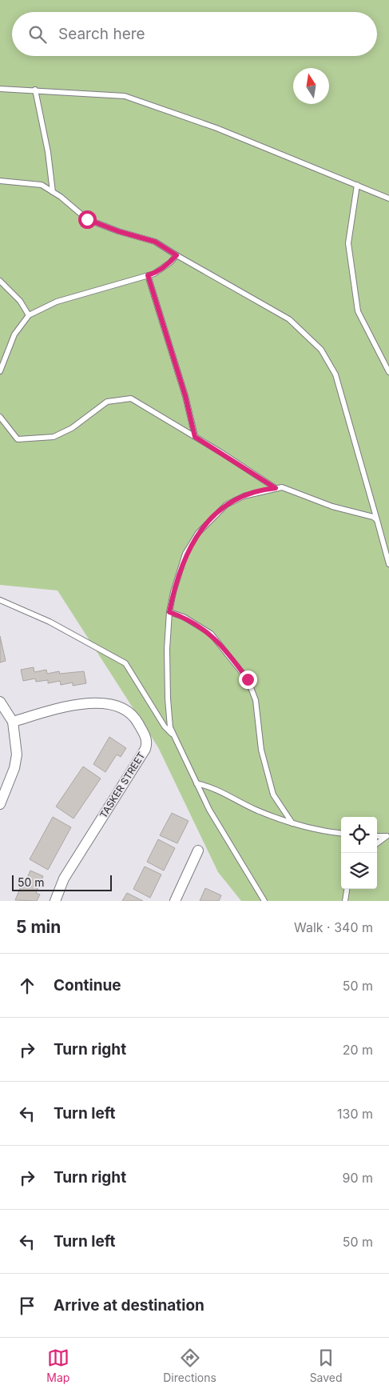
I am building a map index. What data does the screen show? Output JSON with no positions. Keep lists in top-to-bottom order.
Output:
{
  "streets": {
    "street": ["TASKER STREET"]
  },
  "scale_bar": "50 m",
  "north": "top",
  "page": {
    "search": "Search here",
    "scale": "50 m",
    "heading": ["5 min", "Walk · 340 m"],
    "list": [
      ["Continue", "50 m"],
      ["Turn right", "20 m"],
      ["Turn left", "130 m"],
      ["Turn right", "90 m"],
      ["Turn left", "50 m"],
      "Arrive at destination"
    ],
    "nav": ["Map", "Directions", "Saved"]
  }
}
